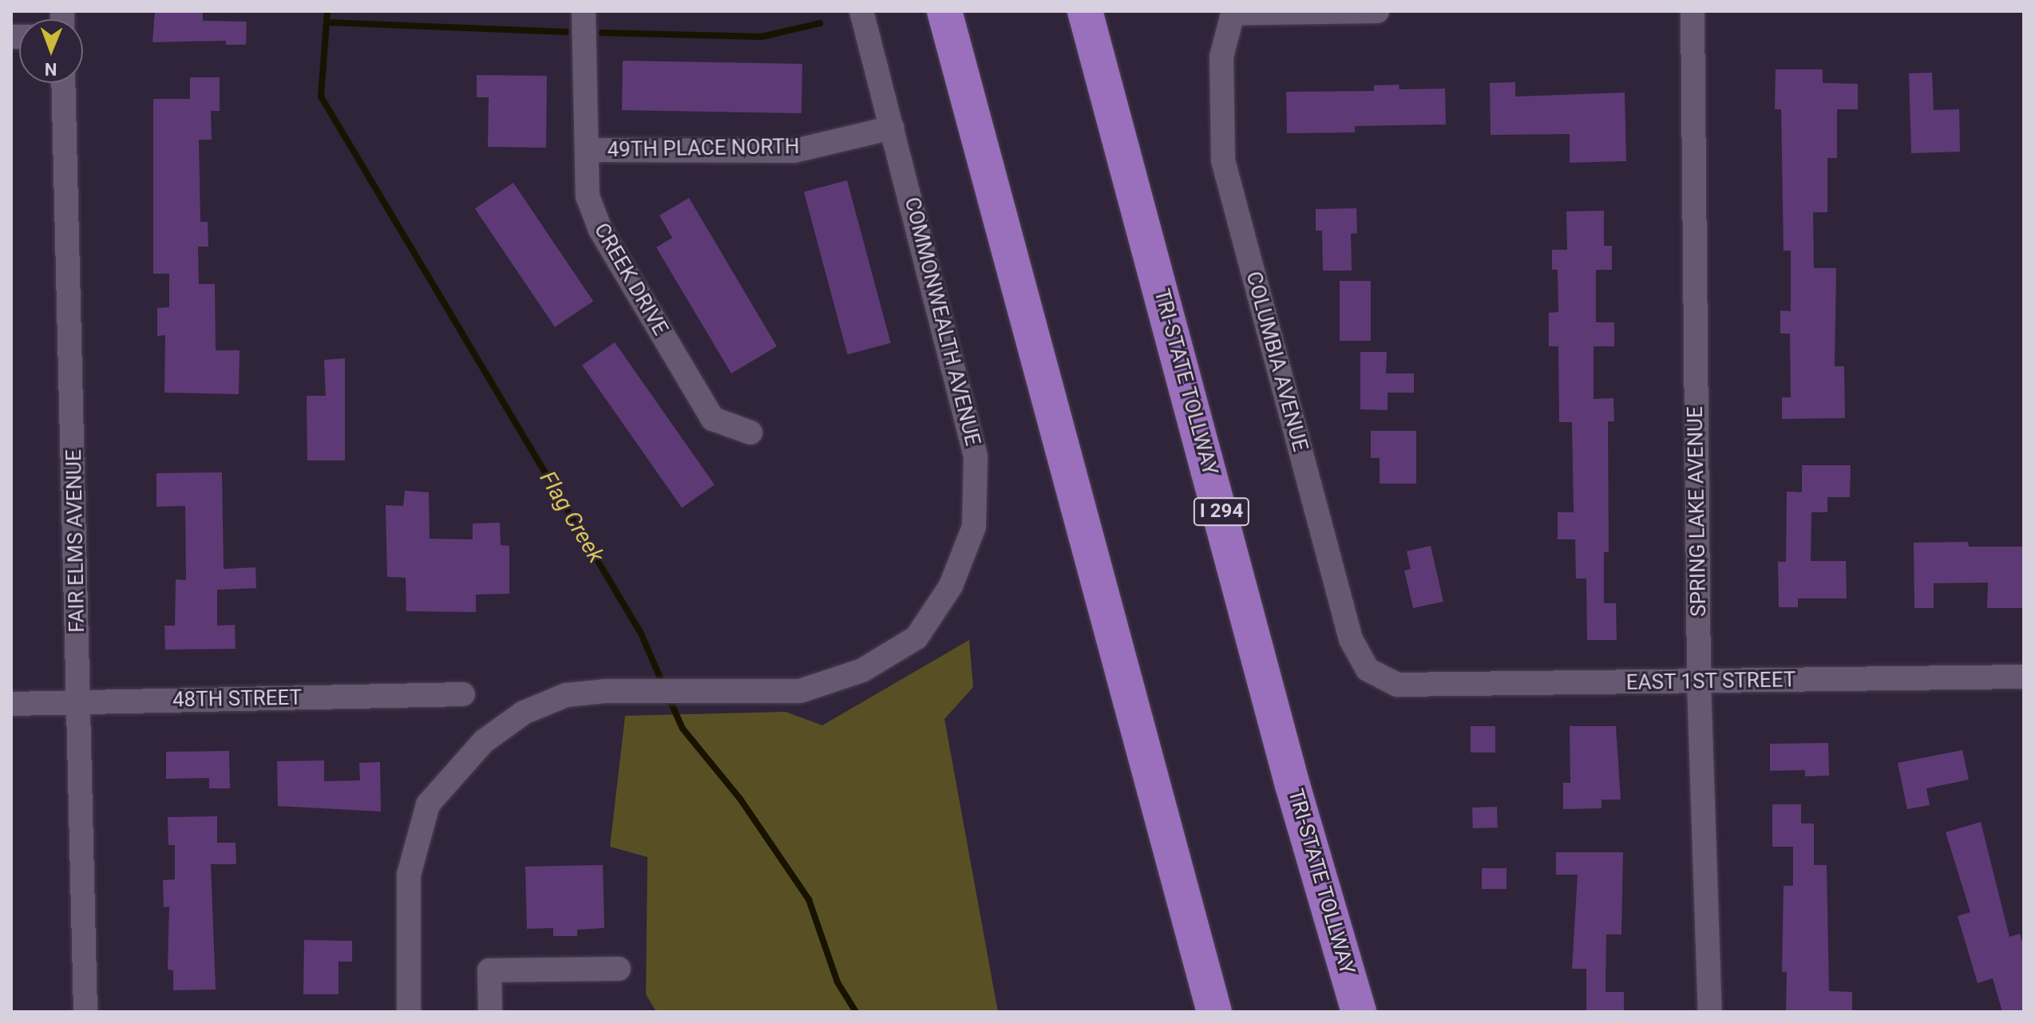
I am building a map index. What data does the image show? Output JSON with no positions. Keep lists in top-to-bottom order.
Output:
{
  "streets": {
    "highway": ["TRI-STATE TOLLWAY", "I 294"],
    "street": [
      "49TH PLACE NORTH",
      "CREEK DRIVE",
      "COMMONWEALTH AVENUE",
      "COLUMBIA AVENUE",
      "SPRING LAKE AVENUE",
      "FAIR ELMS AVENUE",
      "EAST 1ST STREET",
      "48TH STREET"
    ]
  },
  "crossings": [
    ["49TH PLACE NORTH", "CREEK DRIVE"],
    ["49TH PLACE NORTH", "COMMONWEALTH AVENUE"],
    ["COLUMBIA AVENUE", "EAST 1ST STREET"],
    ["SPRING LAKE AVENUE", "EAST 1ST STREET"],
    ["FAIR ELMS AVENUE", "48TH STREET"]
  ],
  "water": ["Flag Creek"],
  "north": "bottom"
}
